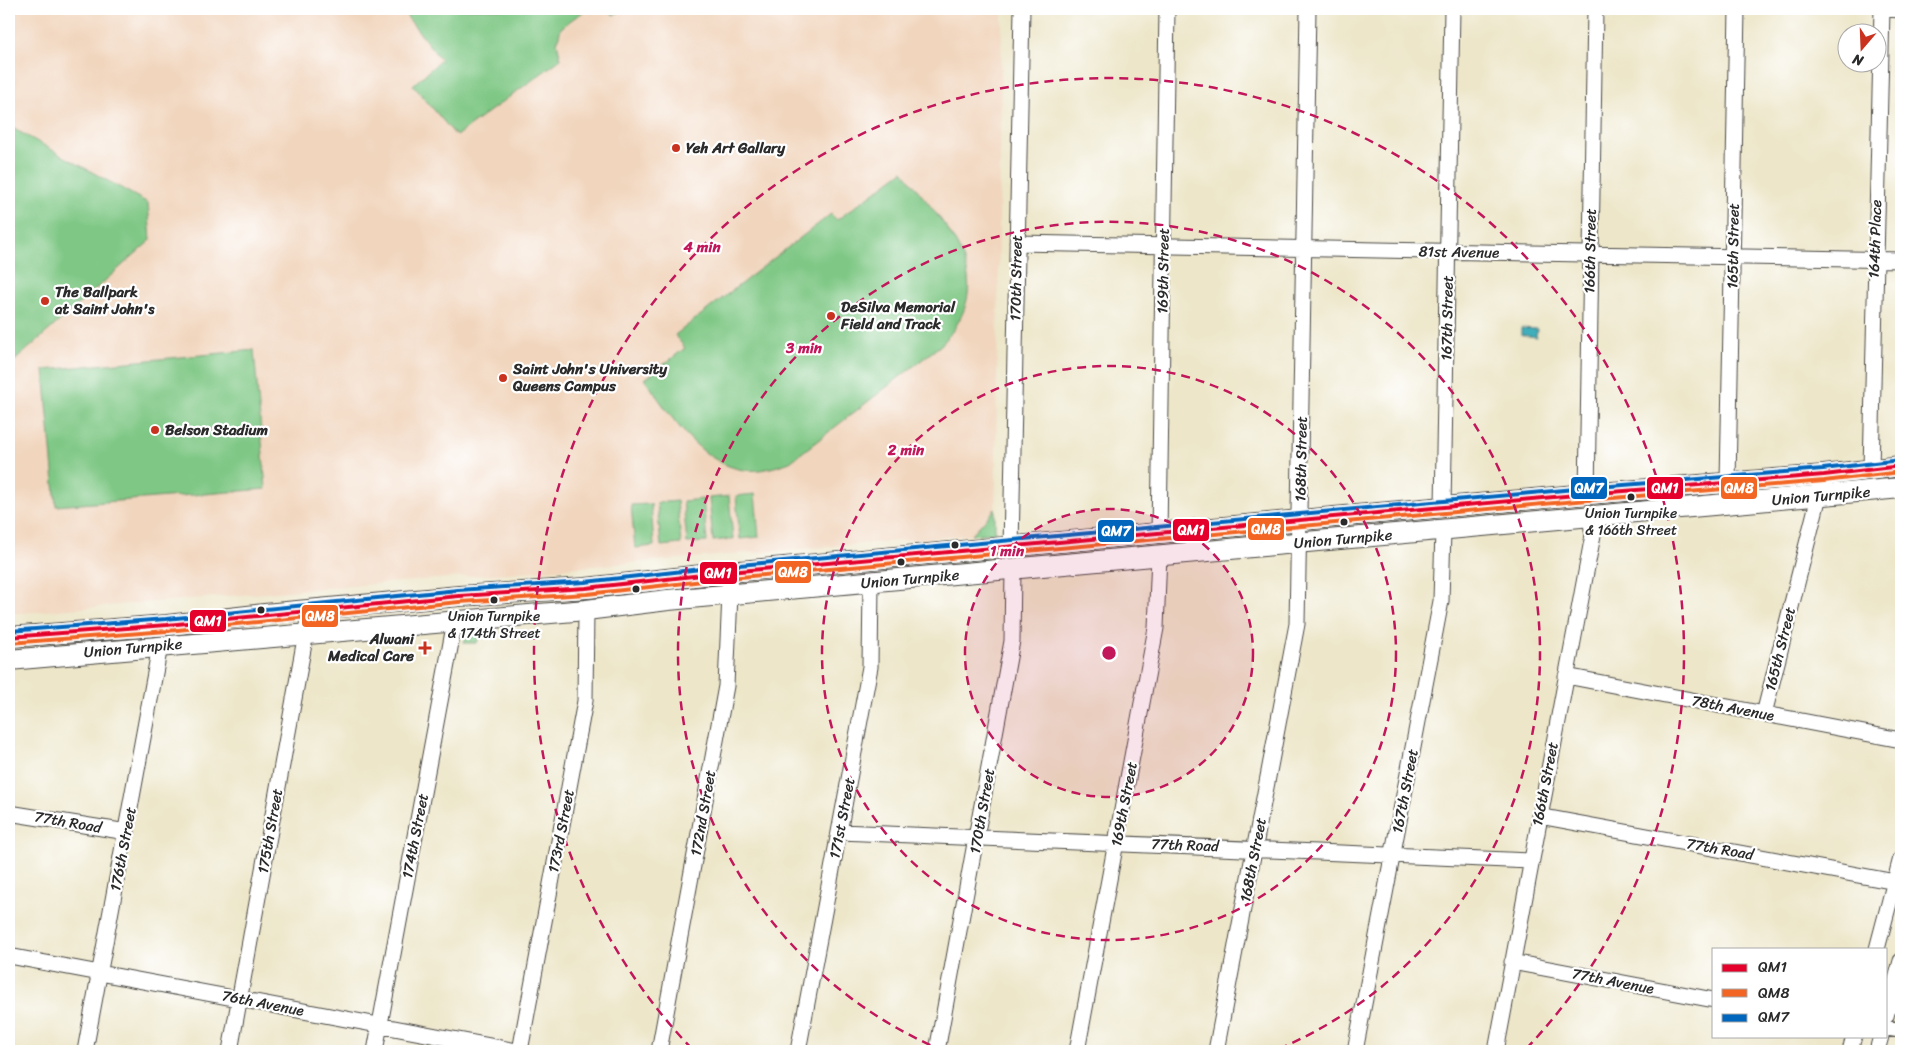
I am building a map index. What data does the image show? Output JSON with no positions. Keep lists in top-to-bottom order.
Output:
{
  "streets": {
    "main road": ["Union Turnpike"],
    "street": [
      "164th Place",
      "165th Street",
      "166th Street",
      "81st Avenue",
      "169th Street",
      "170th Street",
      "167th Street",
      "168th Street",
      "78th Avenue",
      "172nd Street",
      "171st Street",
      "77th Road",
      "175th Street",
      "173rd Street",
      "174th Street",
      "176th Street",
      "77th Avenue",
      "76th Avenue"
    ]
  },
  "crossings": [
    ["164th Place", "81st Avenue"],
    ["164th Place", "Union Turnpike"],
    ["165th Street", "81st Avenue"],
    ["165th Street", "Union Turnpike"],
    ["165th Street", "78th Avenue"],
    ["166th Street", "81st Avenue"],
    ["166th Street", "Union Turnpike"],
    ["166th Street", "78th Avenue"],
    ["166th Street", "77th Road"],
    ["166th Street", "77th Avenue"],
    ["81st Avenue", "169th Street"],
    ["81st Avenue", "170th Street"],
    ["81st Avenue", "167th Street"],
    ["81st Avenue", "168th Street"],
    ["169th Street", "Union Turnpike"],
    ["169th Street", "77th Road"],
    ["170th Street", "Union Turnpike"],
    ["170th Street", "77th Road"],
    ["167th Street", "Union Turnpike"],
    ["167th Street", "77th Road"],
    ["168th Street", "Union Turnpike"],
    ["168th Street", "77th Road"],
    ["Union Turnpike", "172nd Street"],
    ["Union Turnpike", "171st Street"],
    ["Union Turnpike", "175th Street"],
    ["Union Turnpike", "173rd Street"],
    ["Union Turnpike", "174th Street"],
    ["Union Turnpike", "176th Street"],
    ["171st Street", "77th Road"],
    ["77th Road", "176th Street"],
    ["175th Street", "76th Avenue"],
    ["173rd Street", "76th Avenue"],
    ["174th Street", "76th Avenue"],
    ["176th Street", "76th Avenue"]
  ],
  "places": {
    "other": [
      "Yeh Art Gallary",
      "The Ballpark at Saint John's",
      "DeSilva Memorial Field and Track",
      "Saint John's University Queens Campus",
      "Belson Stadium",
      "Union Turnpike & 166th Street",
      "Union Turnpike & 174th Street"
    ],
    "health": ["Alwani Medical Care"]
  },
  "lines": ["transit line QM7", "transit line QM1", "transit line QM8"],
  "legend": ["QM1", "QM8", "QM7"],
  "north": "bottom",
  "rings": [
    "4 min",
    "3 min",
    "2 min",
    "1 min"
  ]
}
